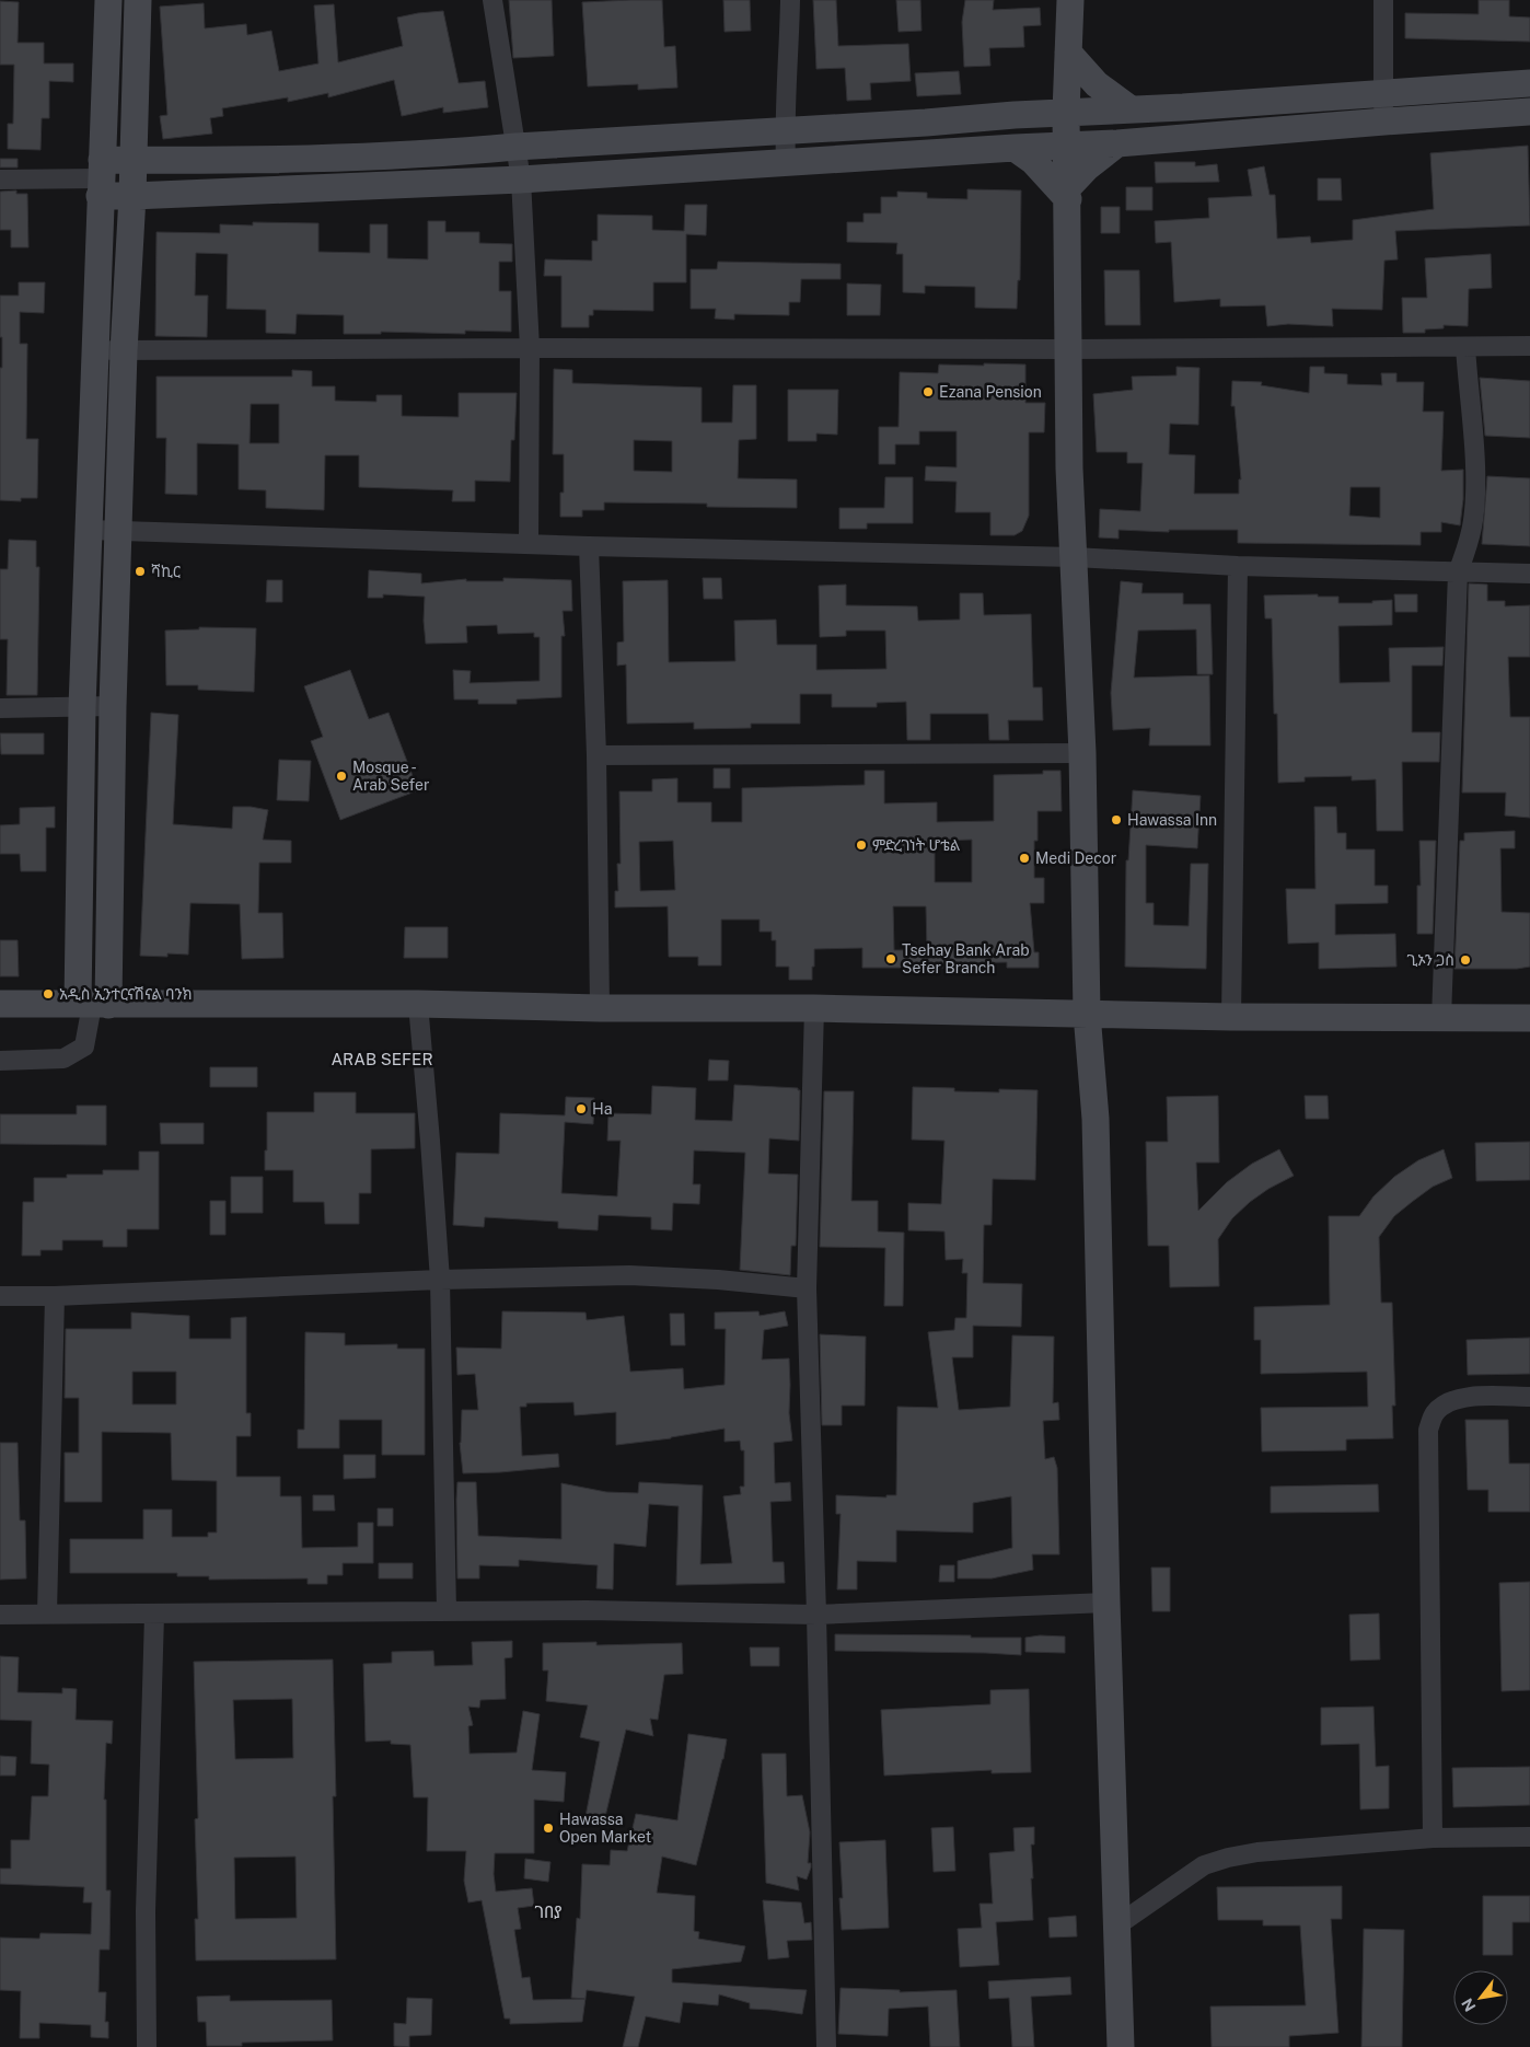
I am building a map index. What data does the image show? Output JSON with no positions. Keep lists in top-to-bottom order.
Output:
{
  "districts": ["ARAB SEFER", "ገበያ"],
  "places": [
    "Ezana Pension",
    "ሻኪር",
    "Mosque - Arab Sefer",
    "Hawassa Inn",
    "ምድረገነት ሆቴል",
    "Medi Decor",
    "Tsehay Bank Arab Sefer Branch",
    "ጊኦን ጋስ",
    "አዲስ ኢንተርናሽናል ባንክ",
    "Ha",
    "Hawassa Open Market"
  ],
  "north": "bottom left"
}
